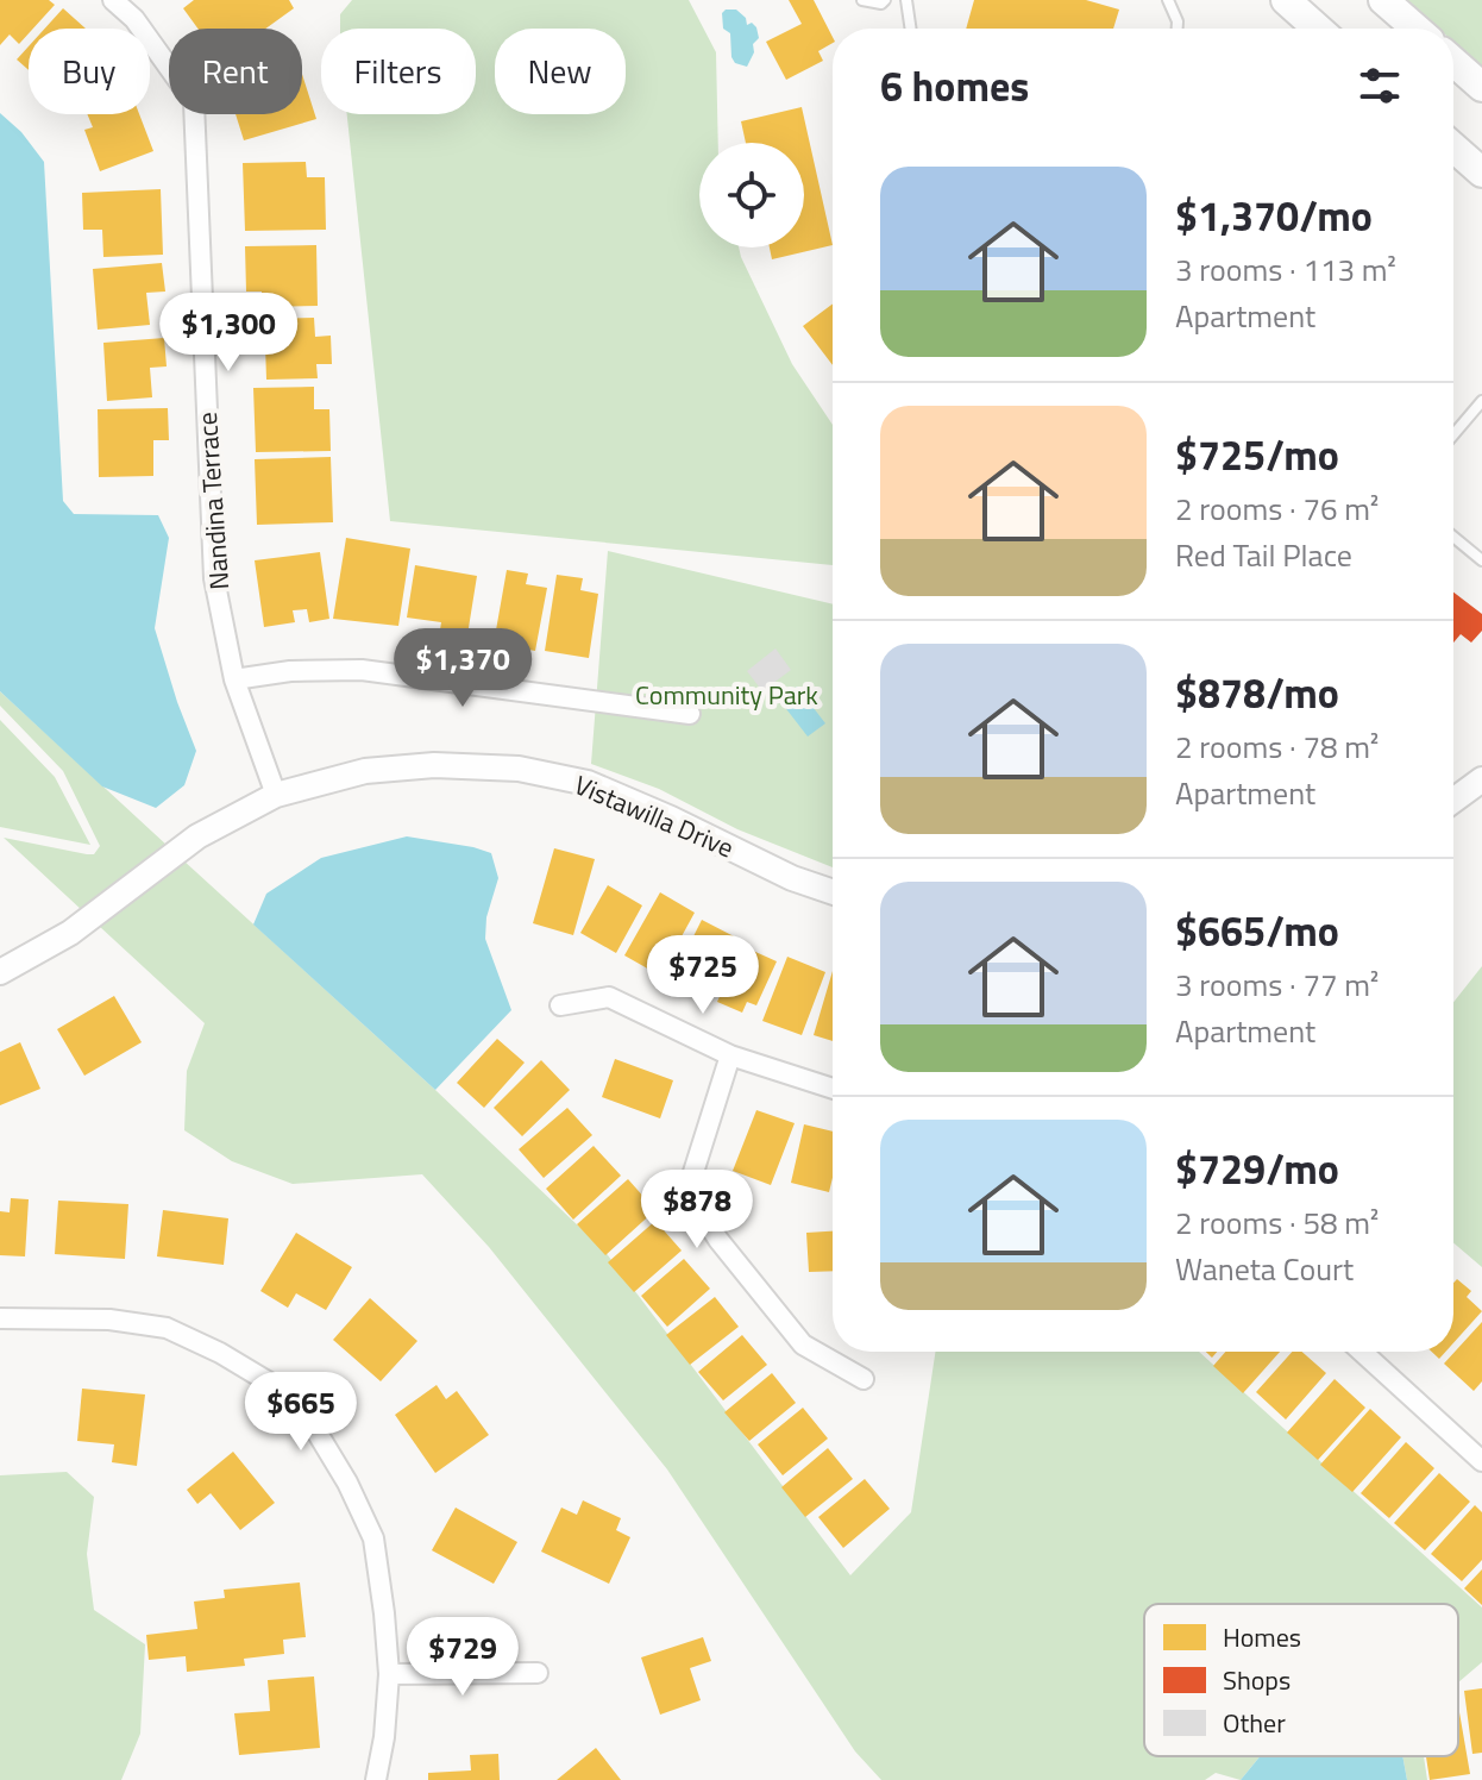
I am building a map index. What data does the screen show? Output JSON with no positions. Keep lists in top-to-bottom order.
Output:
{
  "streets": {
    "street": ["Nandina Terrace", "Vistawilla Drive"]
  },
  "crossings": [
    ["Nandina Terrace", "Vistawilla Drive"]
  ],
  "parks": ["Community Park"],
  "legend": ["Homes", "Shops", "Other"],
  "page": {
    "chip": [
      "Buy",
      "Rent",
      "Filters",
      "New"
    ],
    "heading": "6 homes",
    "list": [
      {
        "name": "$1,370/mo",
        "note": "3 rooms · 113 m² · Apartment"
      },
      {
        "name": "$725/mo",
        "note": "2 rooms · 76 m² · Red Tail Place"
      },
      {
        "name": "$878/mo",
        "note": "2 rooms · 78 m² · Apartment"
      },
      {
        "name": "$665/mo",
        "note": "3 rooms · 77 m² · Apartment"
      },
      {
        "name": "$729/mo",
        "note": "2 rooms · 58 m² · Waneta Court"
      }
    ],
    "price": [
      "$1,300",
      "$1,370",
      "$725",
      "$878",
      "$665",
      "$729"
    ]
  }
}
